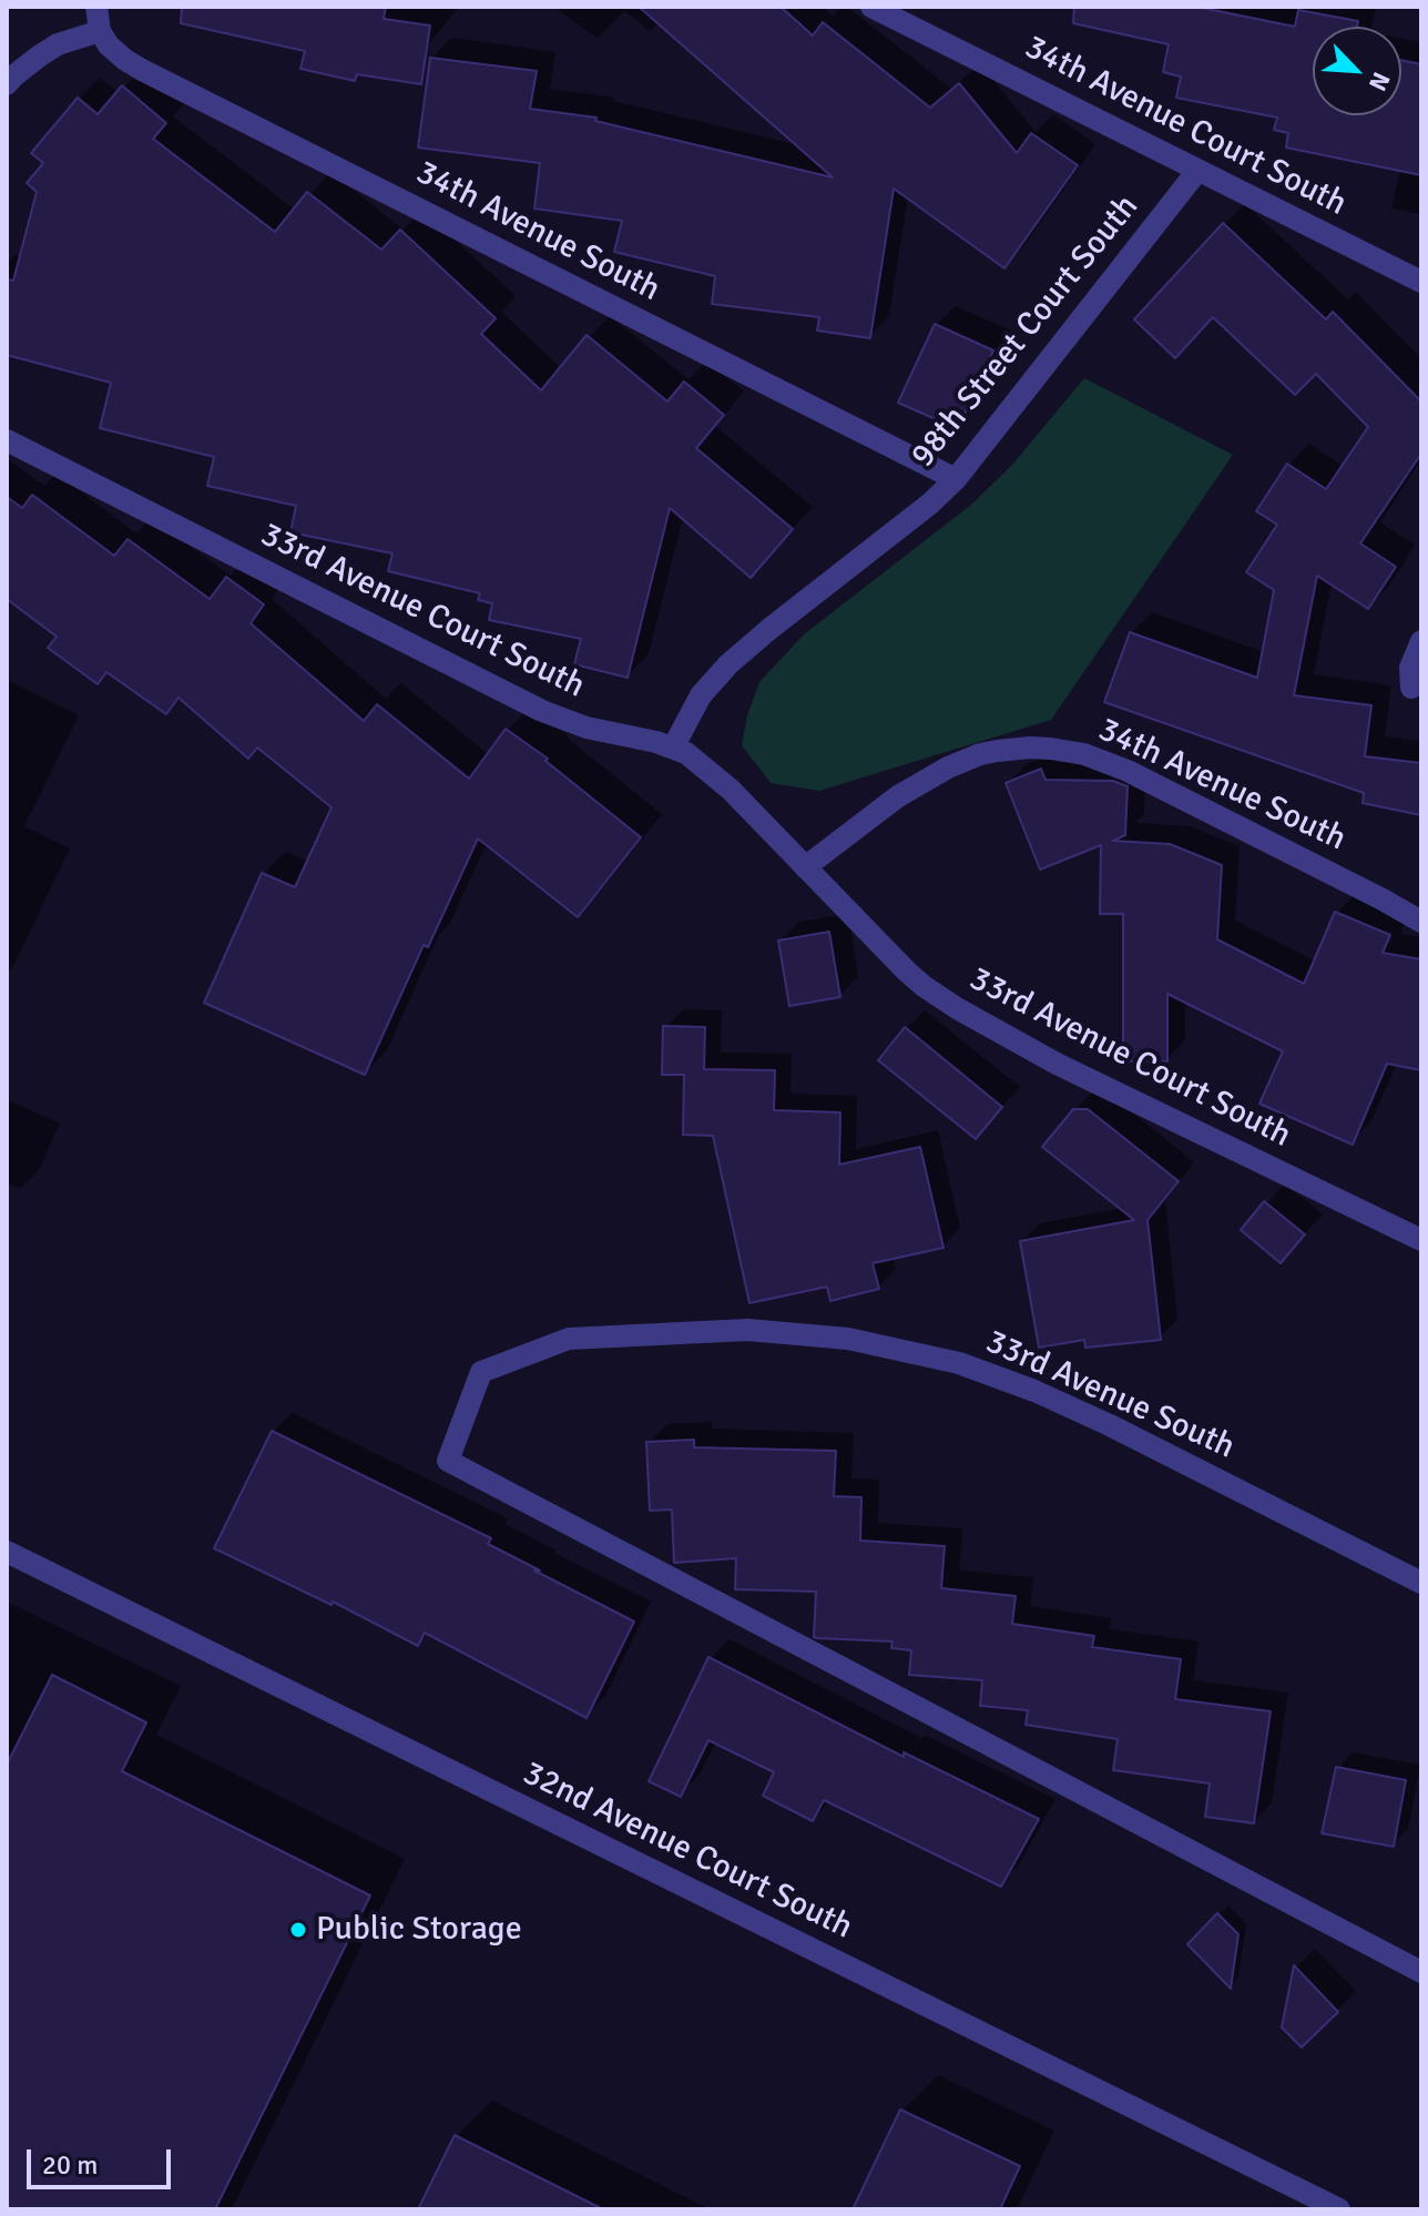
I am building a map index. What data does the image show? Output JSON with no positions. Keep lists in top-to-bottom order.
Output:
{
  "streets": {
    "street": [
      "34th Avenue Court South",
      "34th Avenue South",
      "98th Street Court South",
      "33rd Avenue Court South",
      "33rd Avenue South",
      "32nd Avenue Court South"
    ]
  },
  "crossings": [
    ["34th Avenue Court South", "98th Street Court South"],
    ["34th Avenue South", "98th Street Court South"],
    ["34th Avenue South", "33rd Avenue Court South"],
    ["98th Street Court South", "33rd Avenue Court South"]
  ],
  "places": ["Public Storage"],
  "scale_bar": "20 m",
  "north": "bottom right"
}
